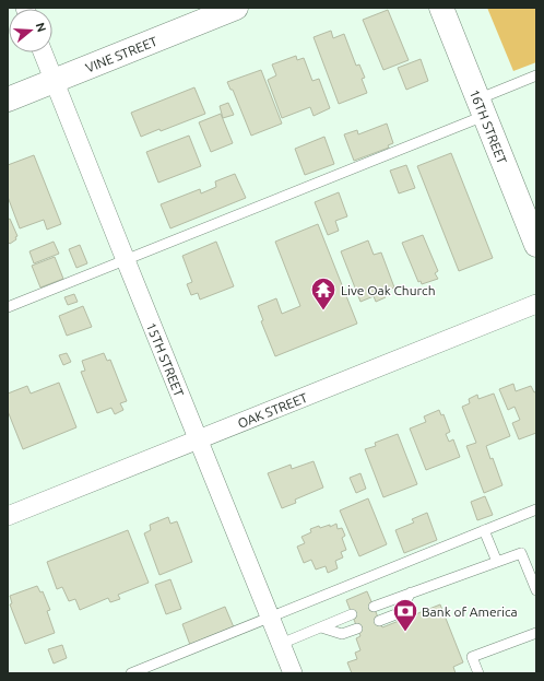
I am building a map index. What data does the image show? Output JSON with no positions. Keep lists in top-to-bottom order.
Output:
{
  "streets": {
    "street": [
      "VINE STREET",
      "16TH STREET",
      "15TH STREET",
      "OAK STREET"
    ]
  },
  "crossings": [
    ["VINE STREET", "15TH STREET"],
    ["15TH STREET", "OAK STREET"]
  ],
  "places": {
    "temple": ["Live Oak Church"],
    "bank": ["Bank of America"]
  },
  "north": "right"
}
